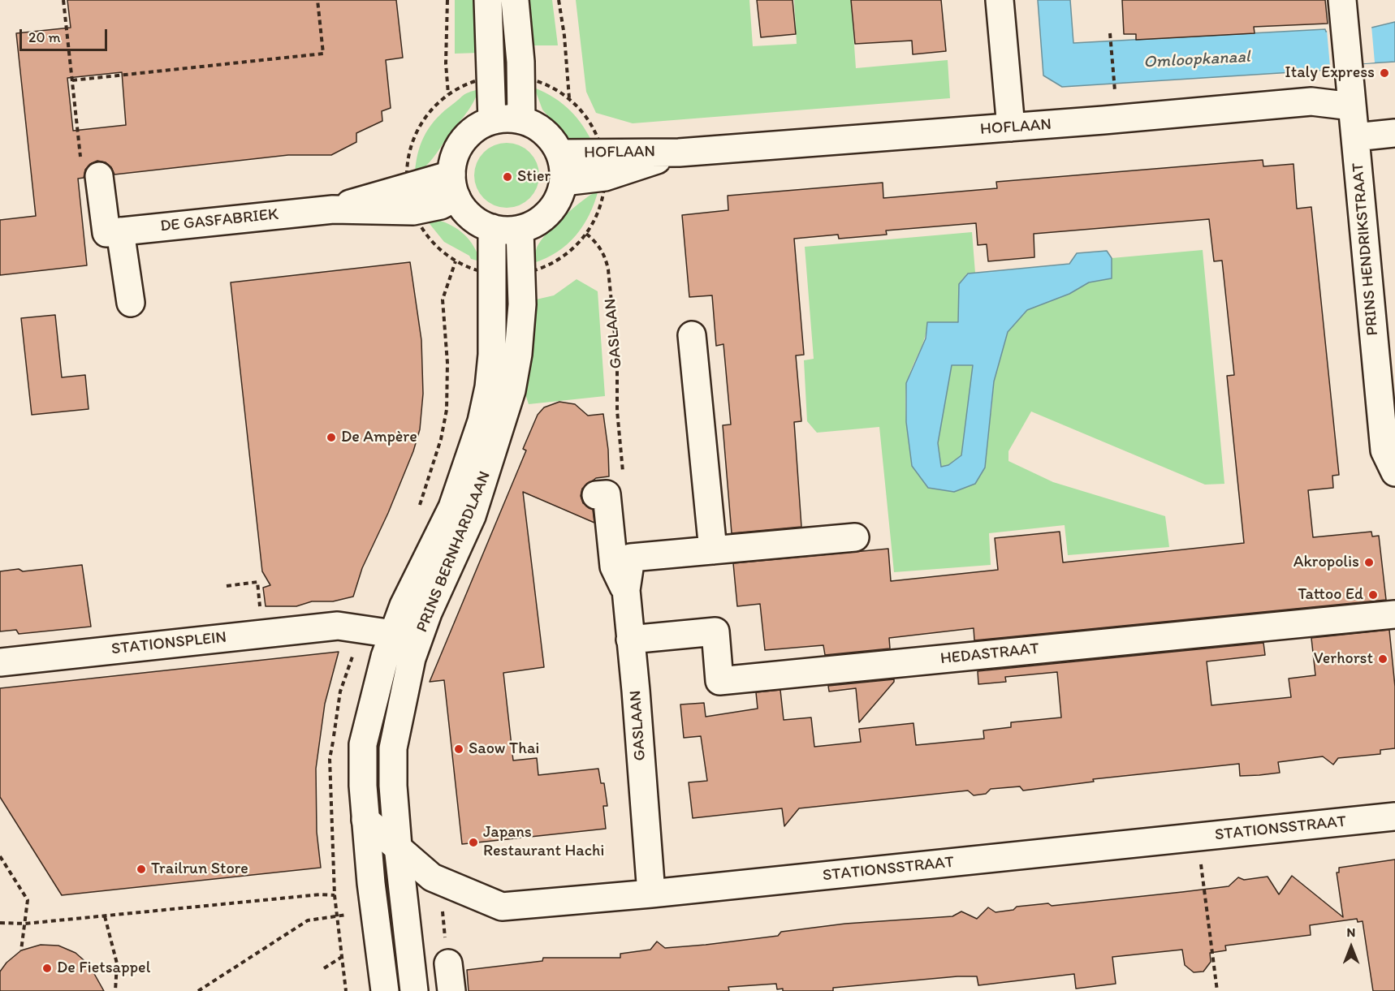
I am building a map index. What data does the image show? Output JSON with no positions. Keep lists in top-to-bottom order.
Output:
{
  "streets": {
    "street": [
      "HOFLAAN",
      "DE GASFABRIEK",
      "PRINS HENDRIKSTRAAT",
      "GASLAAN",
      "PRINS BERNHARDLAAN",
      "STATIONSPLEIN",
      "HEDASTRAAT",
      "STATIONSSTRAAT"
    ]
  },
  "crossings": [
    ["HOFLAAN", "DE GASFABRIEK"],
    ["HOFLAAN", "PRINS HENDRIKSTRAAT"],
    ["HOFLAAN", "PRINS BERNHARDLAAN"],
    ["DE GASFABRIEK", "PRINS BERNHARDLAAN"],
    ["GASLAAN", "HEDASTRAAT"],
    ["GASLAAN", "STATIONSSTRAAT"],
    ["PRINS BERNHARDLAAN", "STATIONSSTRAAT"]
  ],
  "water": ["Omloopkanaal"],
  "places": [
    "Italy Express",
    "Stier",
    "De Ampère",
    "Akropolis",
    "Tattoo Ed",
    "Verhorst",
    "Saow Thai",
    "Japans Restaurant Hachi",
    "Trailrun Store",
    "De Fietsappel"
  ],
  "scale_bar": "20 m",
  "north": "top"
}
